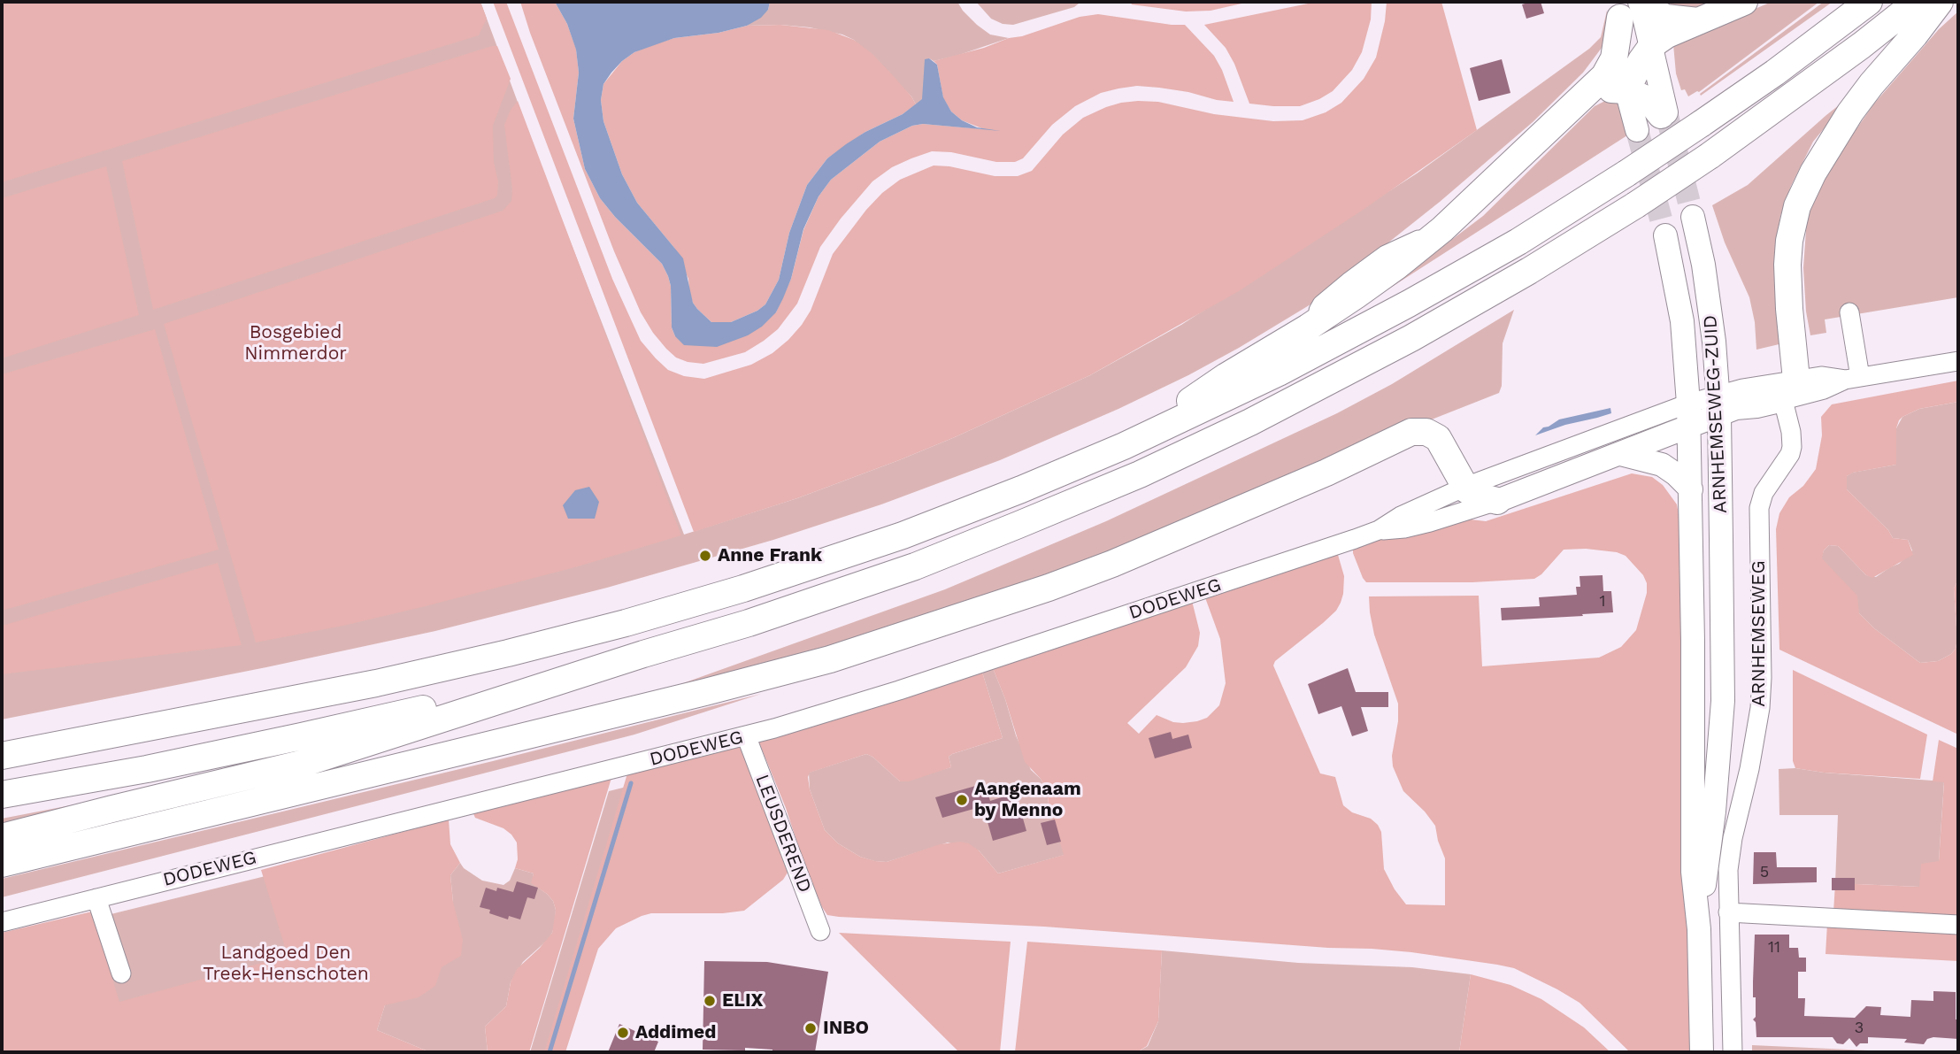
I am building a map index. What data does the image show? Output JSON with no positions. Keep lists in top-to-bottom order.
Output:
{
  "streets": {
    "main road": ["ARNHEMSEWEG-ZUID", "DODEWEG", "ARNHEMSEWEG"],
    "street": ["LEUSDEREND"]
  },
  "crossings": [
    ["ARNHEMSEWEG-ZUID", "DODEWEG"],
    ["ARNHEMSEWEG-ZUID", "ARNHEMSEWEG"],
    ["DODEWEG", "ARNHEMSEWEG"],
    ["DODEWEG", "LEUSDEREND"]
  ],
  "parks": ["Bosgebied Nimmerdor", "Landgoed Den Treek-Henschoten"],
  "places": [
    "Anne Frank",
    "Aangenaam by Menno",
    "ELIX",
    "INBO",
    "Addimed"
  ],
  "house_numbers": [
    "1",
    "5",
    "11",
    "3"
  ]
}
